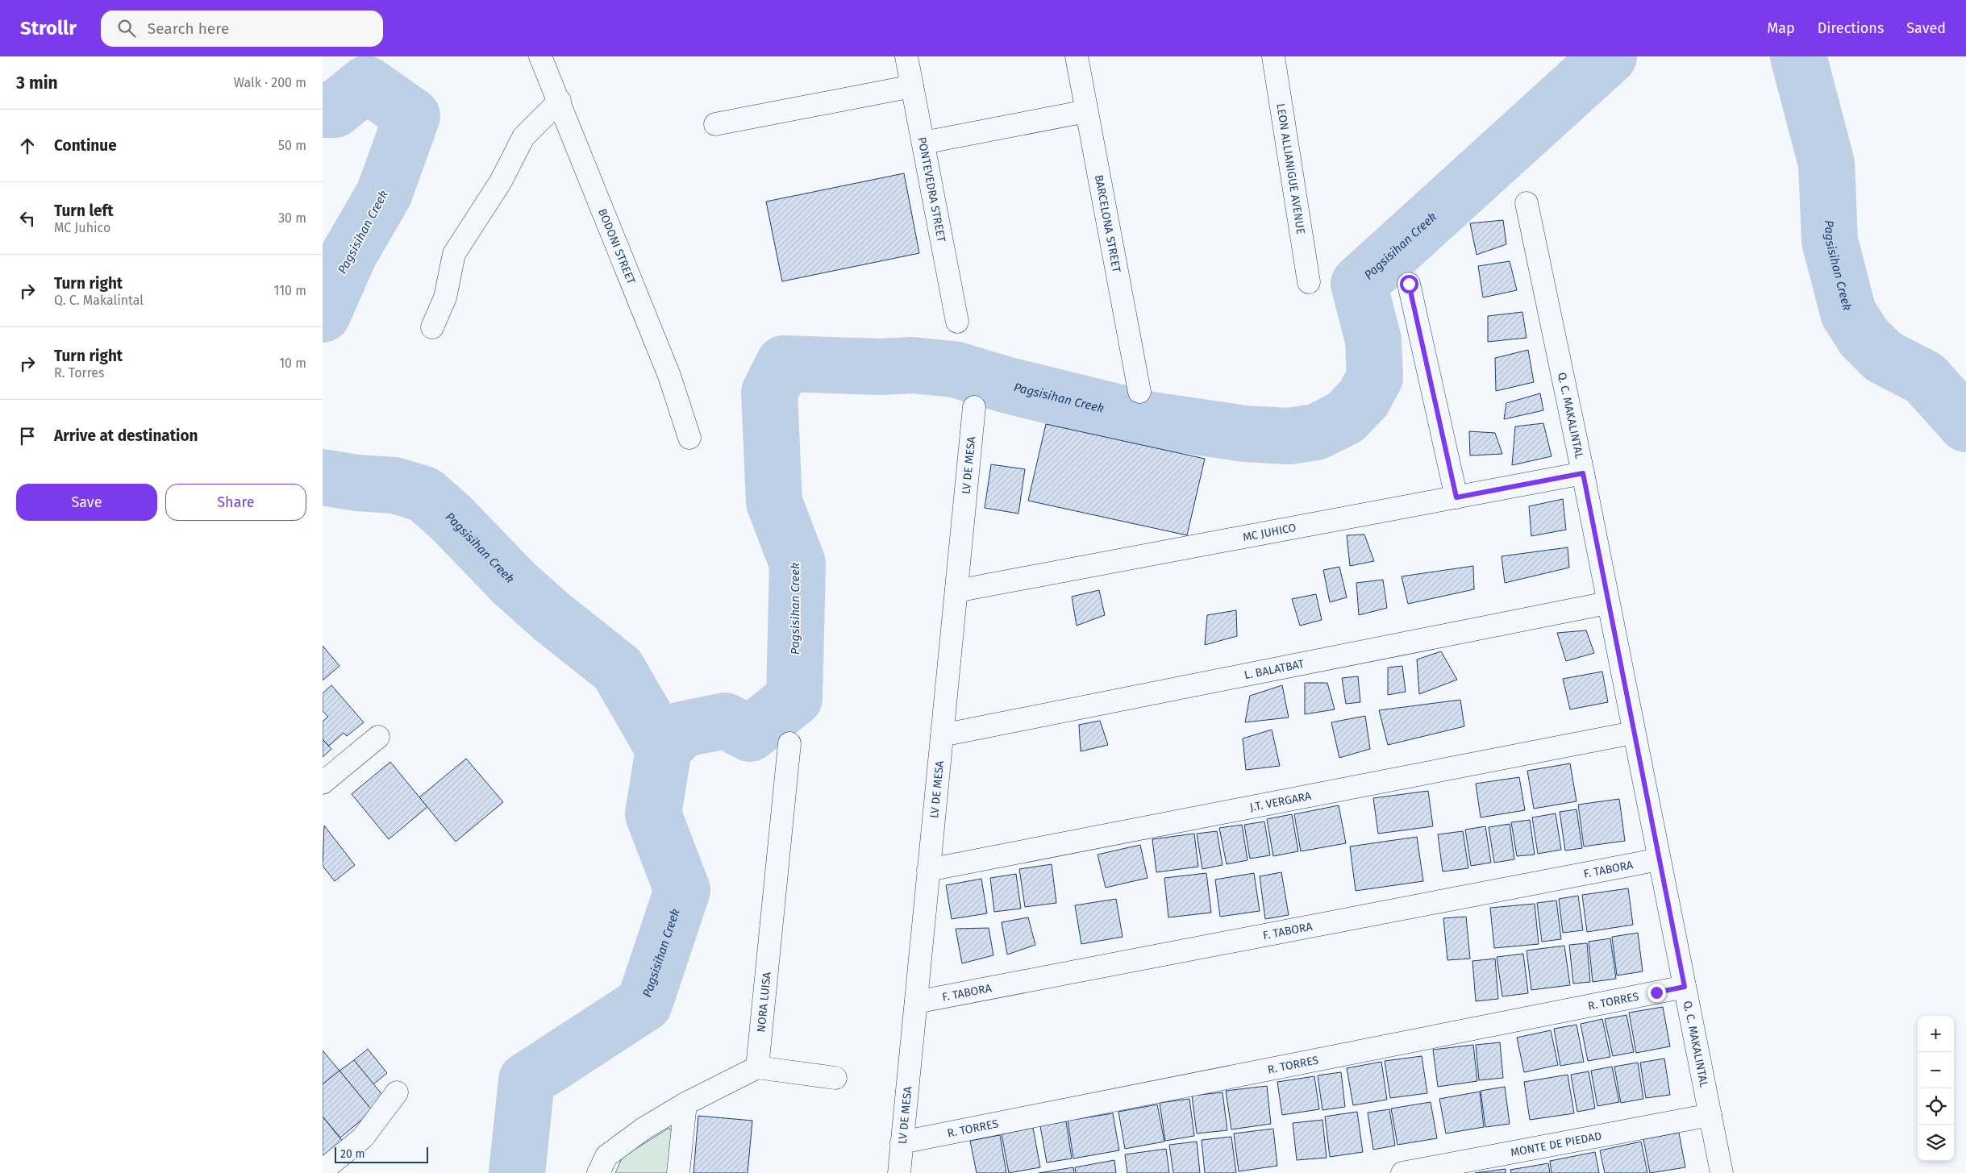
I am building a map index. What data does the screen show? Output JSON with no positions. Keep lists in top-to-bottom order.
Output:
{
  "streets": {
    "street": [
      "LEON ALLIANIGUE AVENUE",
      "PONTEVEDRA STREET",
      "BARCELONA STREET",
      "BODONI STREET",
      "Q. C. MAKALINTAL",
      "LV DE MESA",
      "MC JUHICO",
      "L. BALATBAT",
      "J.T. VERGARA",
      "F. TABORA",
      "R. TORRES",
      "NORA LUISA",
      "MONTE DE PIEDAD"
    ]
  },
  "crossings": [
    ["Q. C. MAKALINTAL", "MC JUHICO"],
    ["Q. C. MAKALINTAL", "L. BALATBAT"],
    ["Q. C. MAKALINTAL", "J.T. VERGARA"],
    ["Q. C. MAKALINTAL", "F. TABORA"],
    ["Q. C. MAKALINTAL", "R. TORRES"],
    ["Q. C. MAKALINTAL", "MONTE DE PIEDAD"],
    ["LV DE MESA", "MC JUHICO"],
    ["LV DE MESA", "L. BALATBAT"],
    ["LV DE MESA", "J.T. VERGARA"],
    ["LV DE MESA", "F. TABORA"],
    ["LV DE MESA", "R. TORRES"]
  ],
  "water": ["Pagsisihan Creek"],
  "scale_bar": "20 m",
  "page": {
    "header": "Strollr",
    "search": "Search here",
    "nav": ["Map", "Directions", "Saved"],
    "heading": ["3 min", "Walk · 200 m"],
    "list": [
      ["Continue", "50 m"],
      ["Turn left", "MC Juhico", "30 m"],
      ["Turn right", "Q. C. Makalintal", "110 m"],
      ["Turn right", "R. Torres", "10 m"],
      "Arrive at destination"
    ],
    "buttons": ["Save", "Share"],
    "map_buttons": ["+", "−"],
    "scale": "20 m"
  }
}
